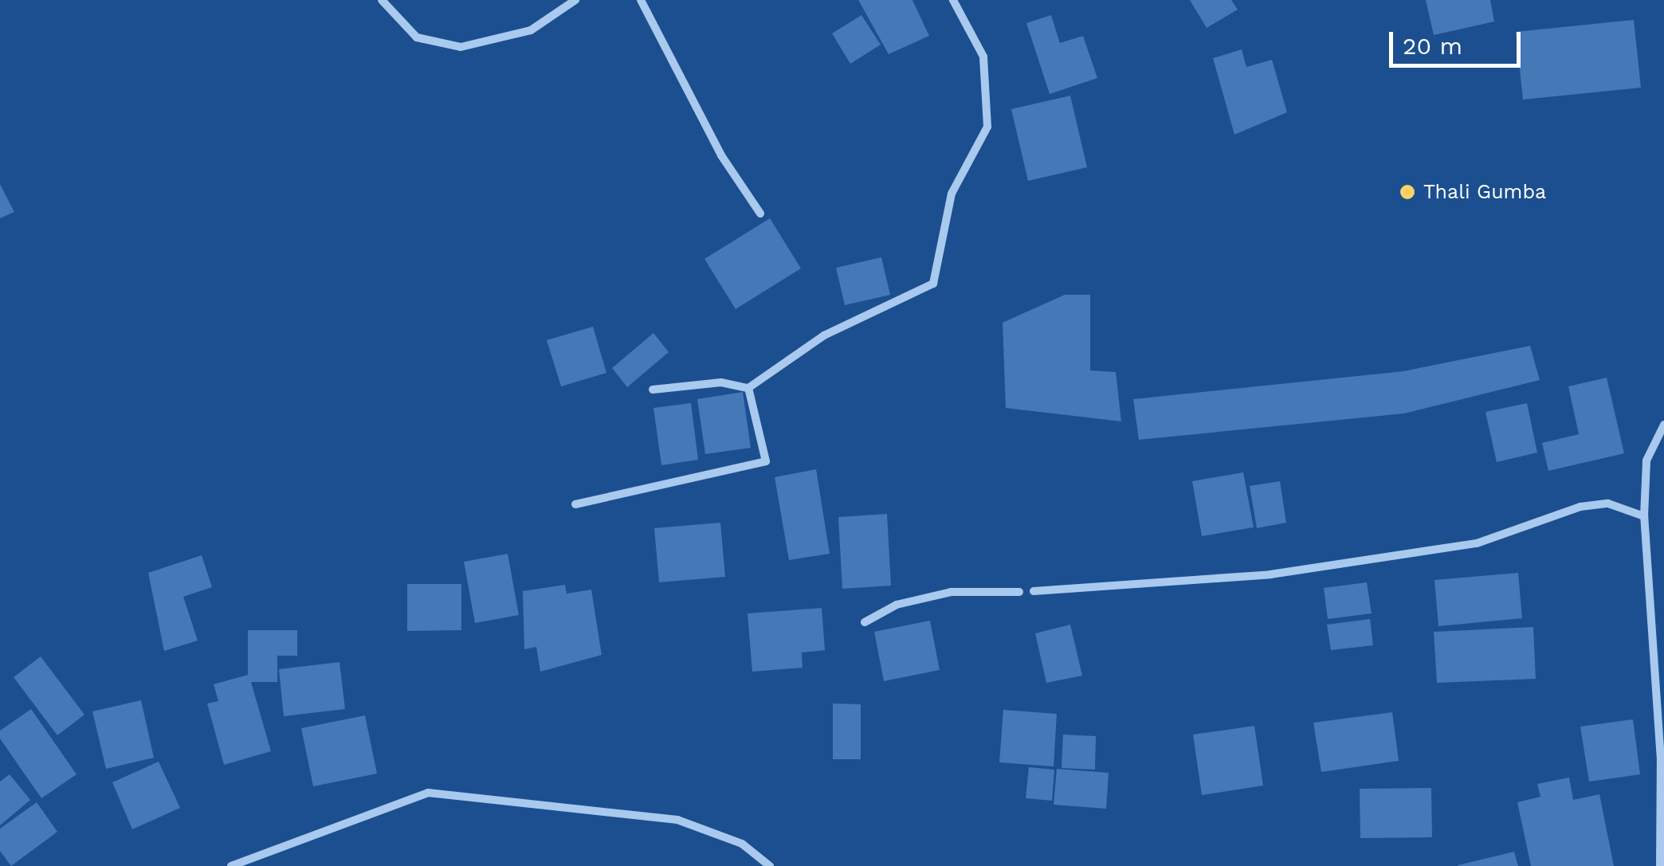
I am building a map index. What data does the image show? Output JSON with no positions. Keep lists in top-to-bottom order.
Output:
{
  "places": ["Thali Gumba"],
  "scale_bar": "20 m"
}
